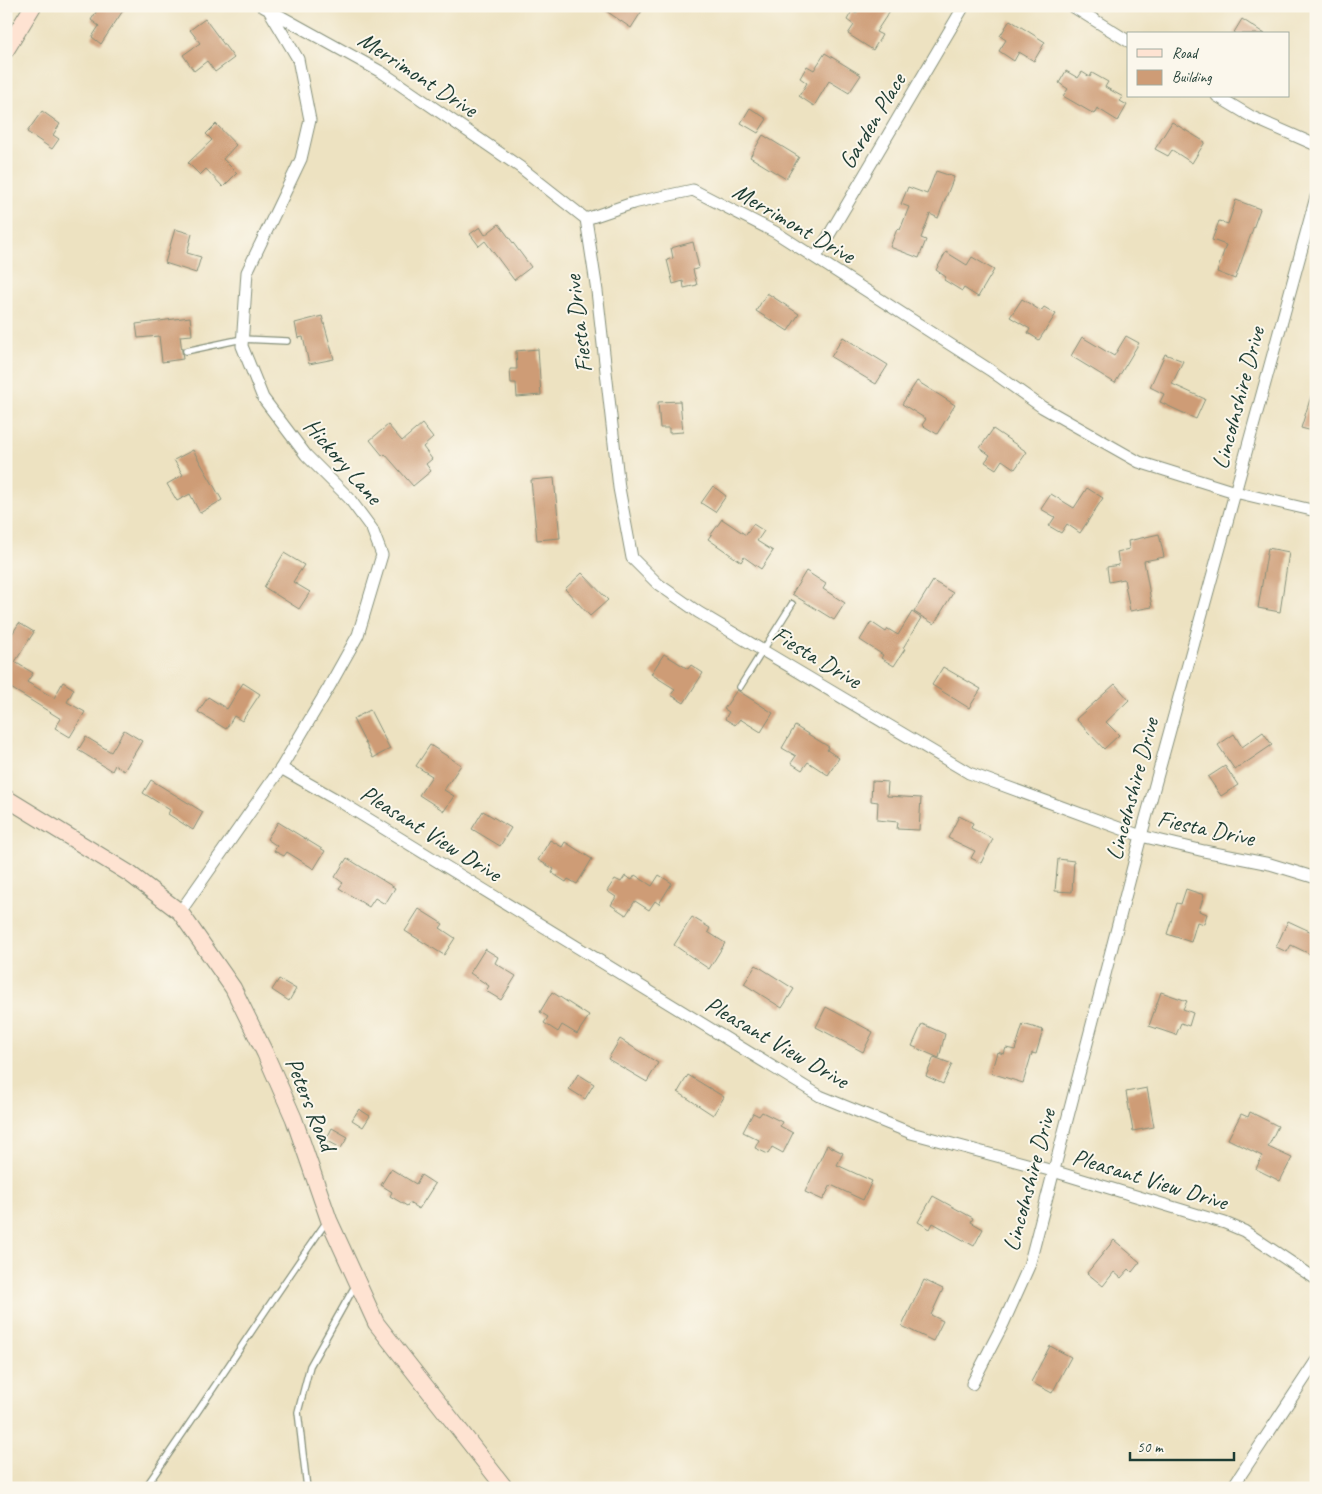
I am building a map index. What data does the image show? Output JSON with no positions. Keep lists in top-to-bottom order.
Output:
{
  "streets": {
    "street": [
      "Merrimont Drive",
      "Garden Place",
      "Fiesta Drive",
      "Lincolnshire Drive",
      "Hickory Lane",
      "Pleasant View Drive",
      "Peters Road"
    ]
  },
  "crossings": [
    ["Merrimont Drive", "Garden Place"],
    ["Merrimont Drive", "Fiesta Drive"],
    ["Merrimont Drive", "Lincolnshire Drive"],
    ["Merrimont Drive", "Hickory Lane"],
    ["Fiesta Drive", "Lincolnshire Drive"],
    ["Lincolnshire Drive", "Pleasant View Drive"],
    ["Hickory Lane", "Pleasant View Drive"],
    ["Hickory Lane", "Peters Road"]
  ],
  "legend": ["Road", "Building"],
  "scale_bar": "50 m"
}
